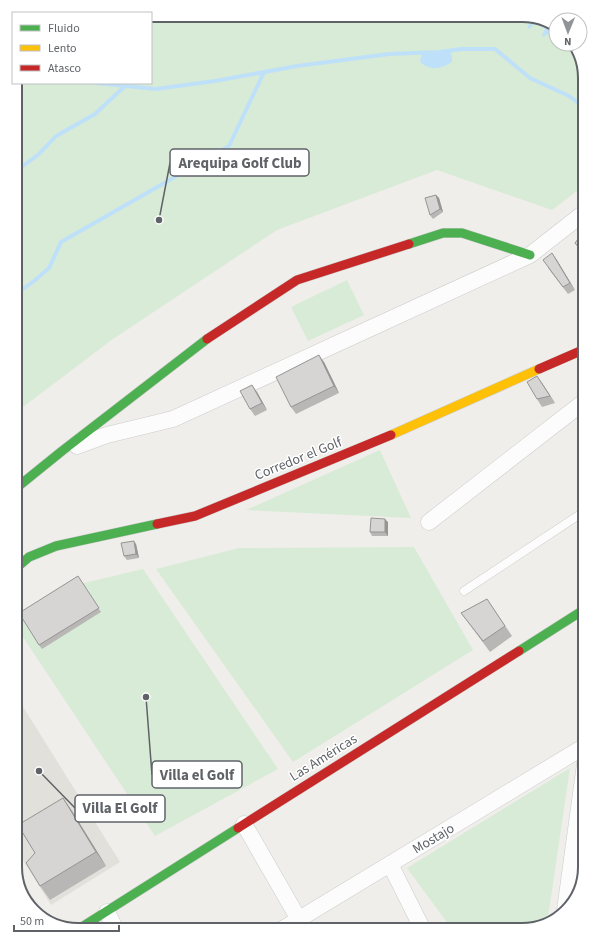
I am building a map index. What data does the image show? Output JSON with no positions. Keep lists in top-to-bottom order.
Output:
{
  "streets": {
    "street": ["Corredor el Golf", "Las Américas", "Mostajo"]
  },
  "places": ["Arequipa Golf Club", "Villa el Golf", "Villa El Golf"],
  "legend": ["Fluido", "Lento", "Atasco"],
  "scale_bar": "50 m",
  "north": "bottom"
}
